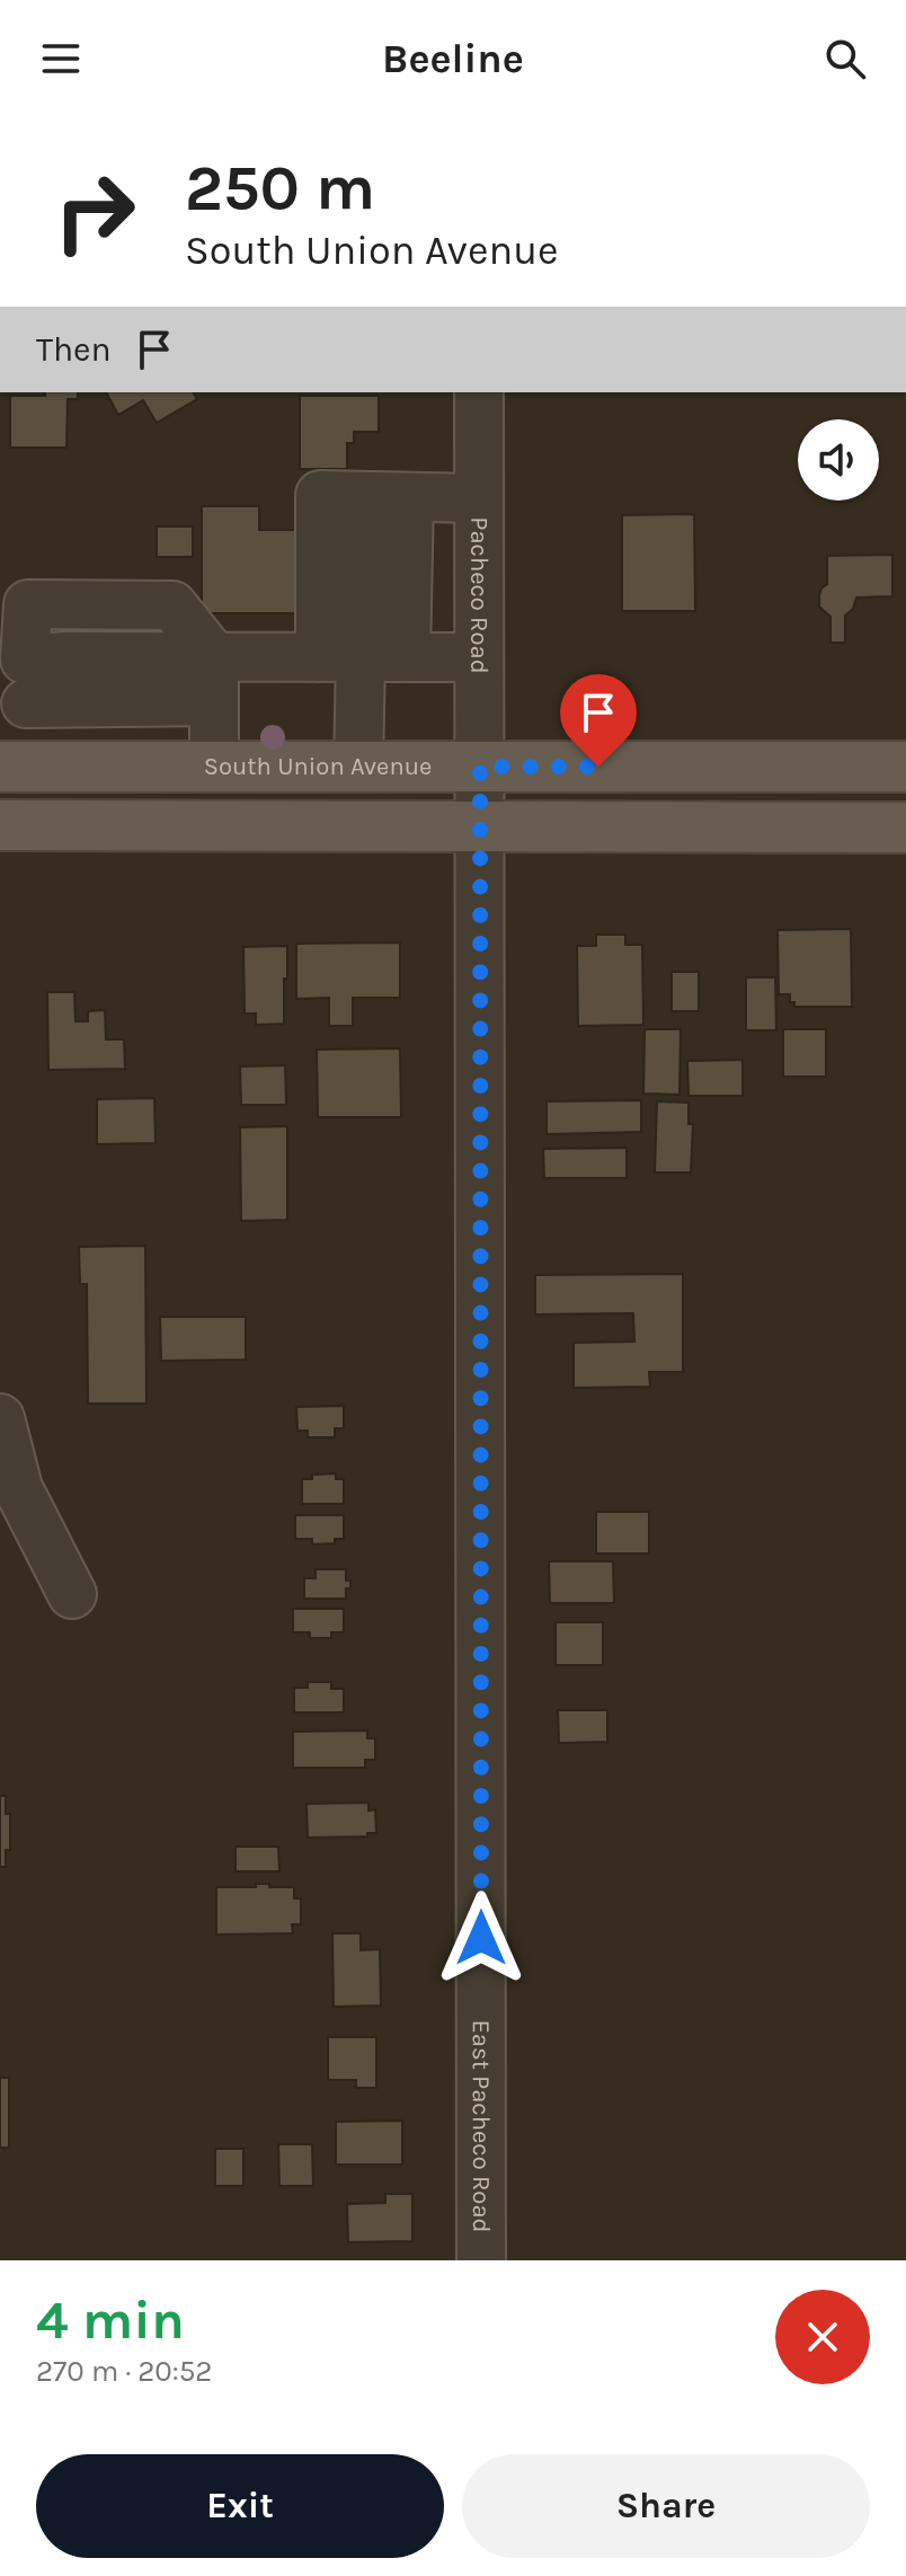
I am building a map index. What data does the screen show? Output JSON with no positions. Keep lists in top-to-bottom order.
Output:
{
  "streets": {
    "main road": ["South Union Avenue"],
    "street": ["Pacheco Road", "East Pacheco Road"]
  },
  "crossings": [
    ["Pacheco Road", "South Union Avenue"],
    ["Pacheco Road", "East Pacheco Road"],
    ["South Union Avenue", "East Pacheco Road"]
  ],
  "page": {
    "header": "Beeline",
    "turn": ["250 m", "South Union Avenue"],
    "then": "Then",
    "heading": ["4 min", "270 m · 20:52"],
    "buttons": ["Exit", "Share"]
  }
}
